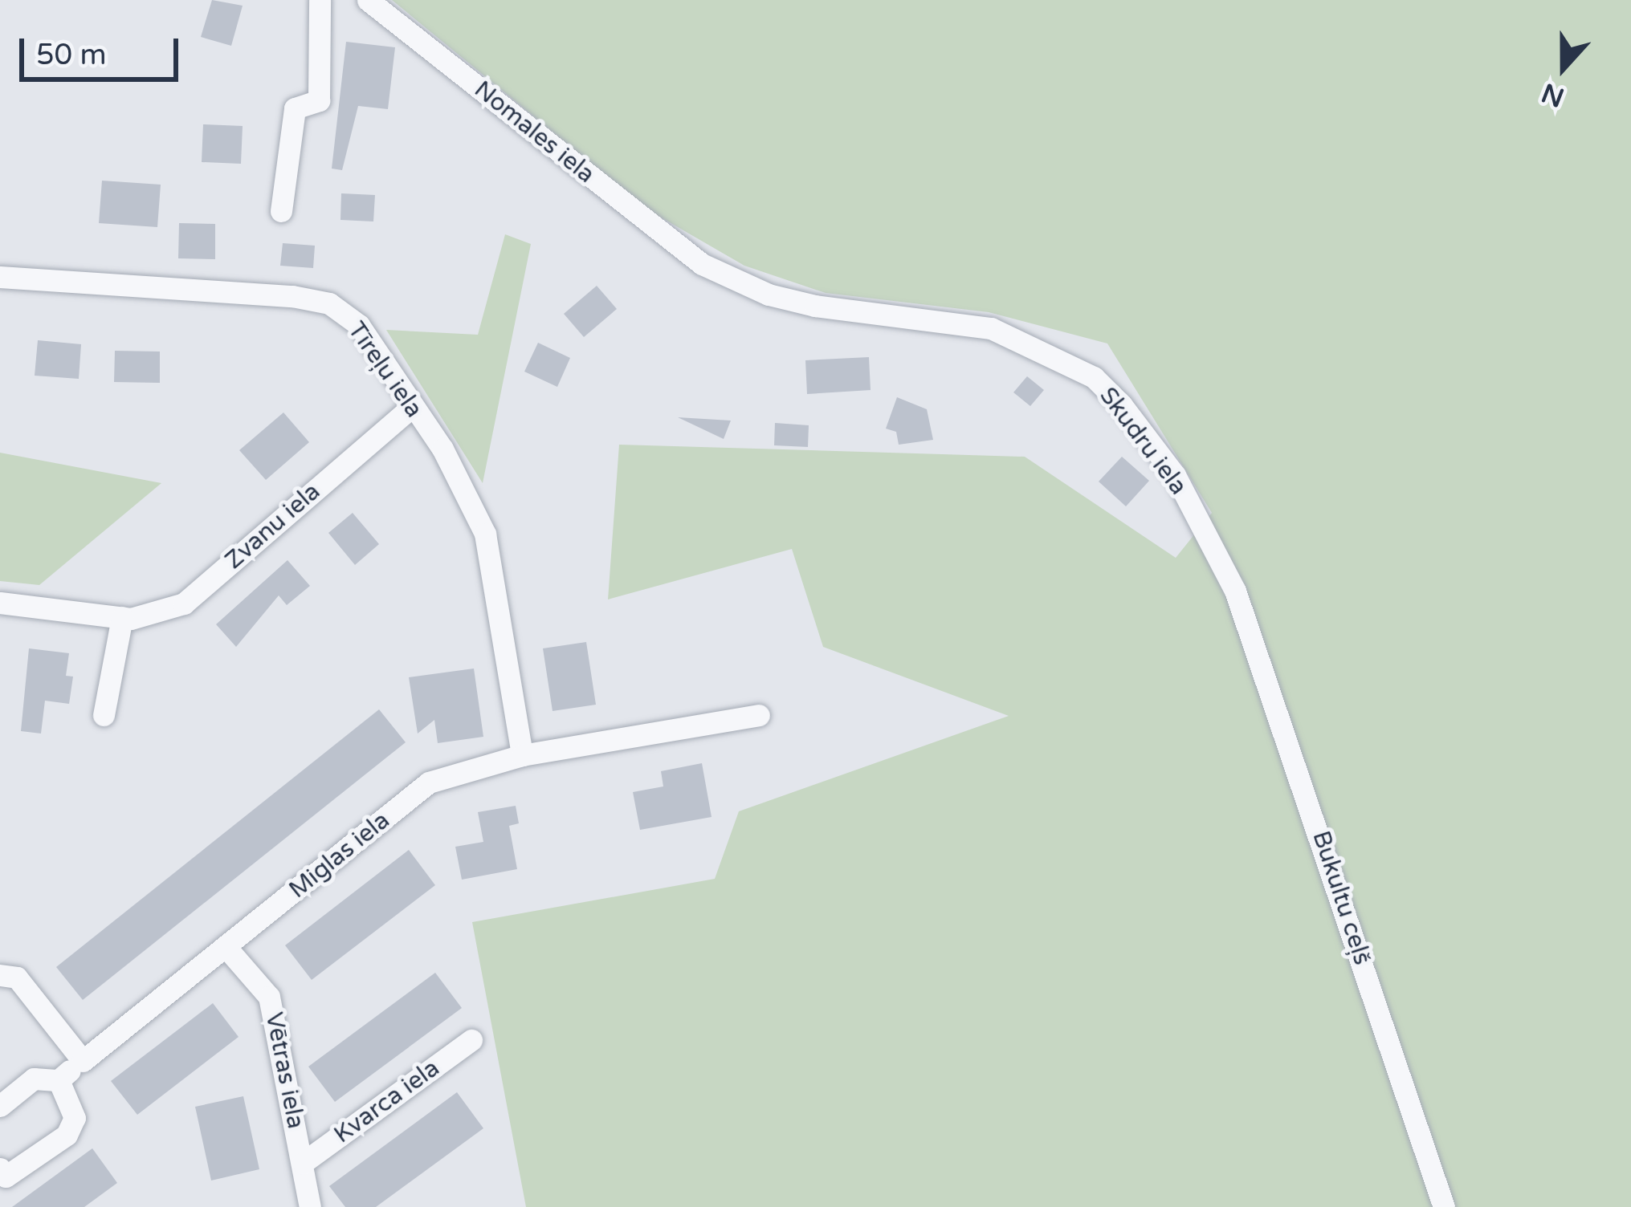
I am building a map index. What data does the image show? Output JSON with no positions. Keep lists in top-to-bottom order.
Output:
{
  "streets": {
    "street": [
      "Nomales iela",
      "Tīreļu iela",
      "Skudru iela",
      "Zvanu iela",
      "Miglas iela",
      "Bukultu ceļš",
      "Vētras iela",
      "Kvarca iela"
    ]
  },
  "crossings": [
    ["Nomales iela", "Skudru iela"],
    ["Tīreļu iela", "Zvanu iela"],
    ["Tīreļu iela", "Miglas iela"],
    ["Skudru iela", "Bukultu ceļš"],
    ["Miglas iela", "Vētras iela"],
    ["Vētras iela", "Kvarca iela"]
  ],
  "scale_bar": "50 m",
  "north": "bottom"
}
